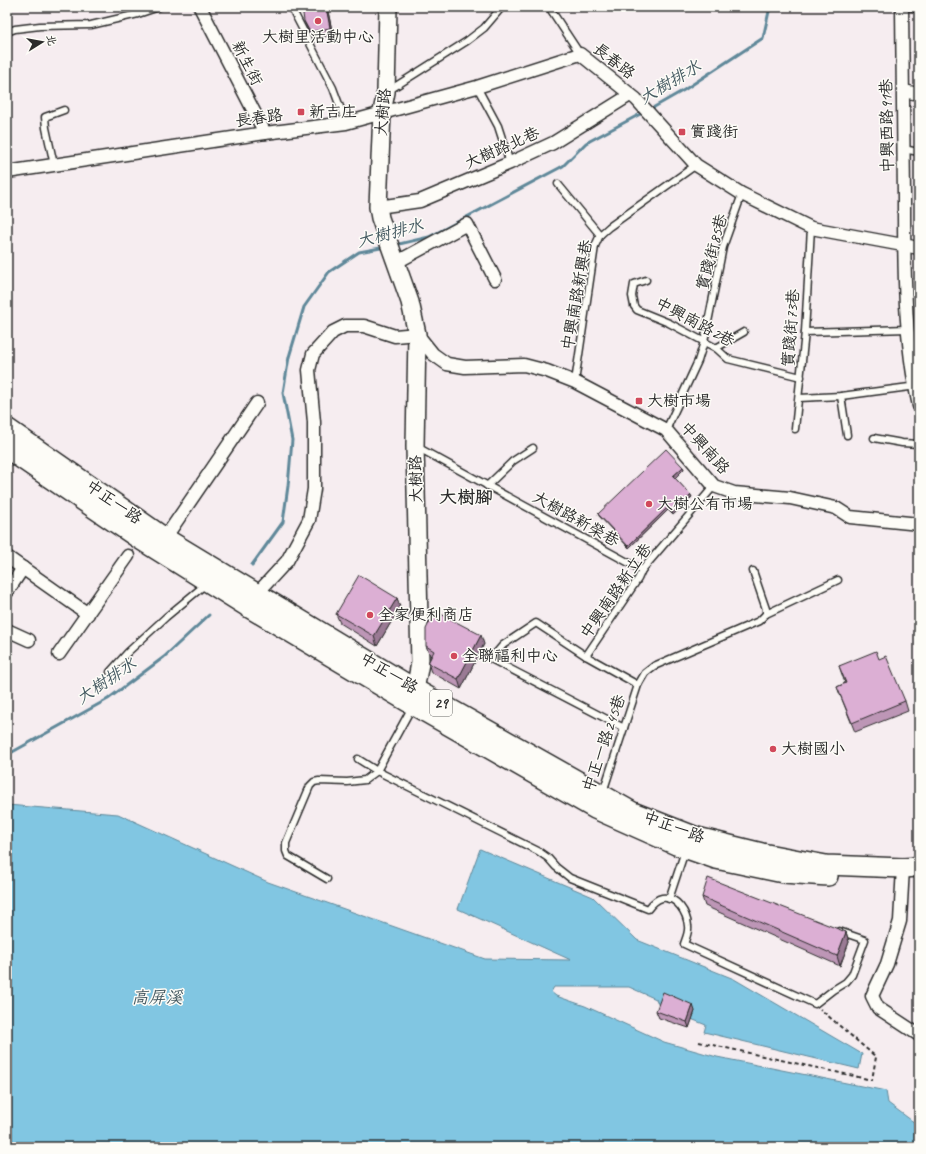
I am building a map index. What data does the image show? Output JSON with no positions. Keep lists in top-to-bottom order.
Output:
{
  "streets": {
    "main road": ["中正一路", "29"],
    "street": [
      "長春路",
      "新生街",
      "大樹路",
      "中興西路91巷",
      "大樹路北巷",
      "中興南路"
    ],
    "lane": [
      "實踐街85巷",
      "中興南路新興巷",
      "中興南路2巷",
      "實踐街73巷",
      "大樹路新榮巷",
      "中興南路新立巷",
      "中正一路245巷"
    ]
  },
  "crossings": [
    ["長春路", "新生街"],
    ["長春路", "大樹路"],
    ["長春路", "大樹路北巷"],
    ["長春路", "中興南路新興巷"],
    ["大樹路", "大樹路北巷"],
    ["大樹路", "中興南路"],
    ["大樹路", "中正一路"],
    ["大樹路", "大樹路新榮巷"],
    ["實踐街85巷", "中興南路2巷"],
    ["實踐街85巷", "中興南路"],
    ["中興南路新興巷", "中興南路"],
    ["中興南路2巷", "實踐街73巷"],
    ["中興南路", "中興南路新立巷"],
    ["中正一路", "中正一路245巷"],
    ["大樹路新榮巷", "中興南路新立巷"]
  ],
  "districts": ["大樹腳"],
  "water": ["大樹排水", "高屏溪"],
  "places": {
    "other": [
      "大樹里活動中心",
      "大樹公有市場",
      "全家便利商店",
      "全聯福利中心",
      "大樹國小"
    ],
    "transit": ["新吉庄", "實踐街", "大樹市場"]
  },
  "north": "right"
}
